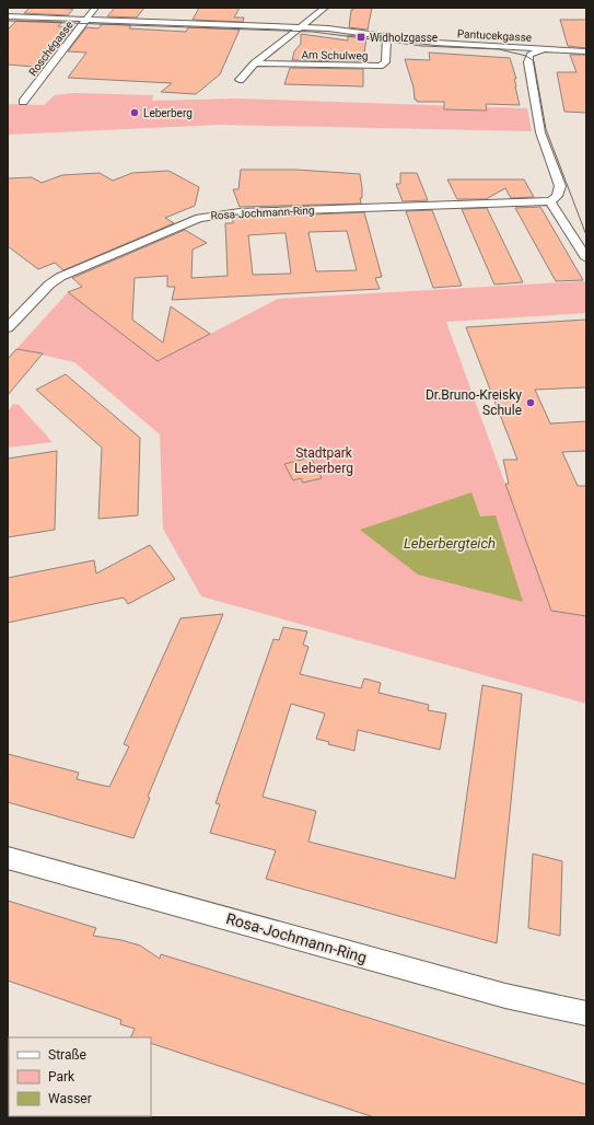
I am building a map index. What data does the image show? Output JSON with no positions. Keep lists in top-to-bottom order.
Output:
{
  "streets": {
    "street": [
      "Pantucekgasse",
      "Roschégasse",
      "Am Schulweg",
      "Rosa-Jochmann-Ring"
    ]
  },
  "crossings": [
    ["Pantucekgasse", "Roschégasse"],
    ["Pantucekgasse", "Am Schulweg"]
  ],
  "water": ["Leberbergteich"],
  "parks": ["Stadtpark Leberberg"],
  "places": {
    "transit": ["Widholzgasse"],
    "other": ["Leberberg", "Dr.Bruno-Kreisky Schule"]
  },
  "legend": ["Straße", "Park", "Wasser"]
}
